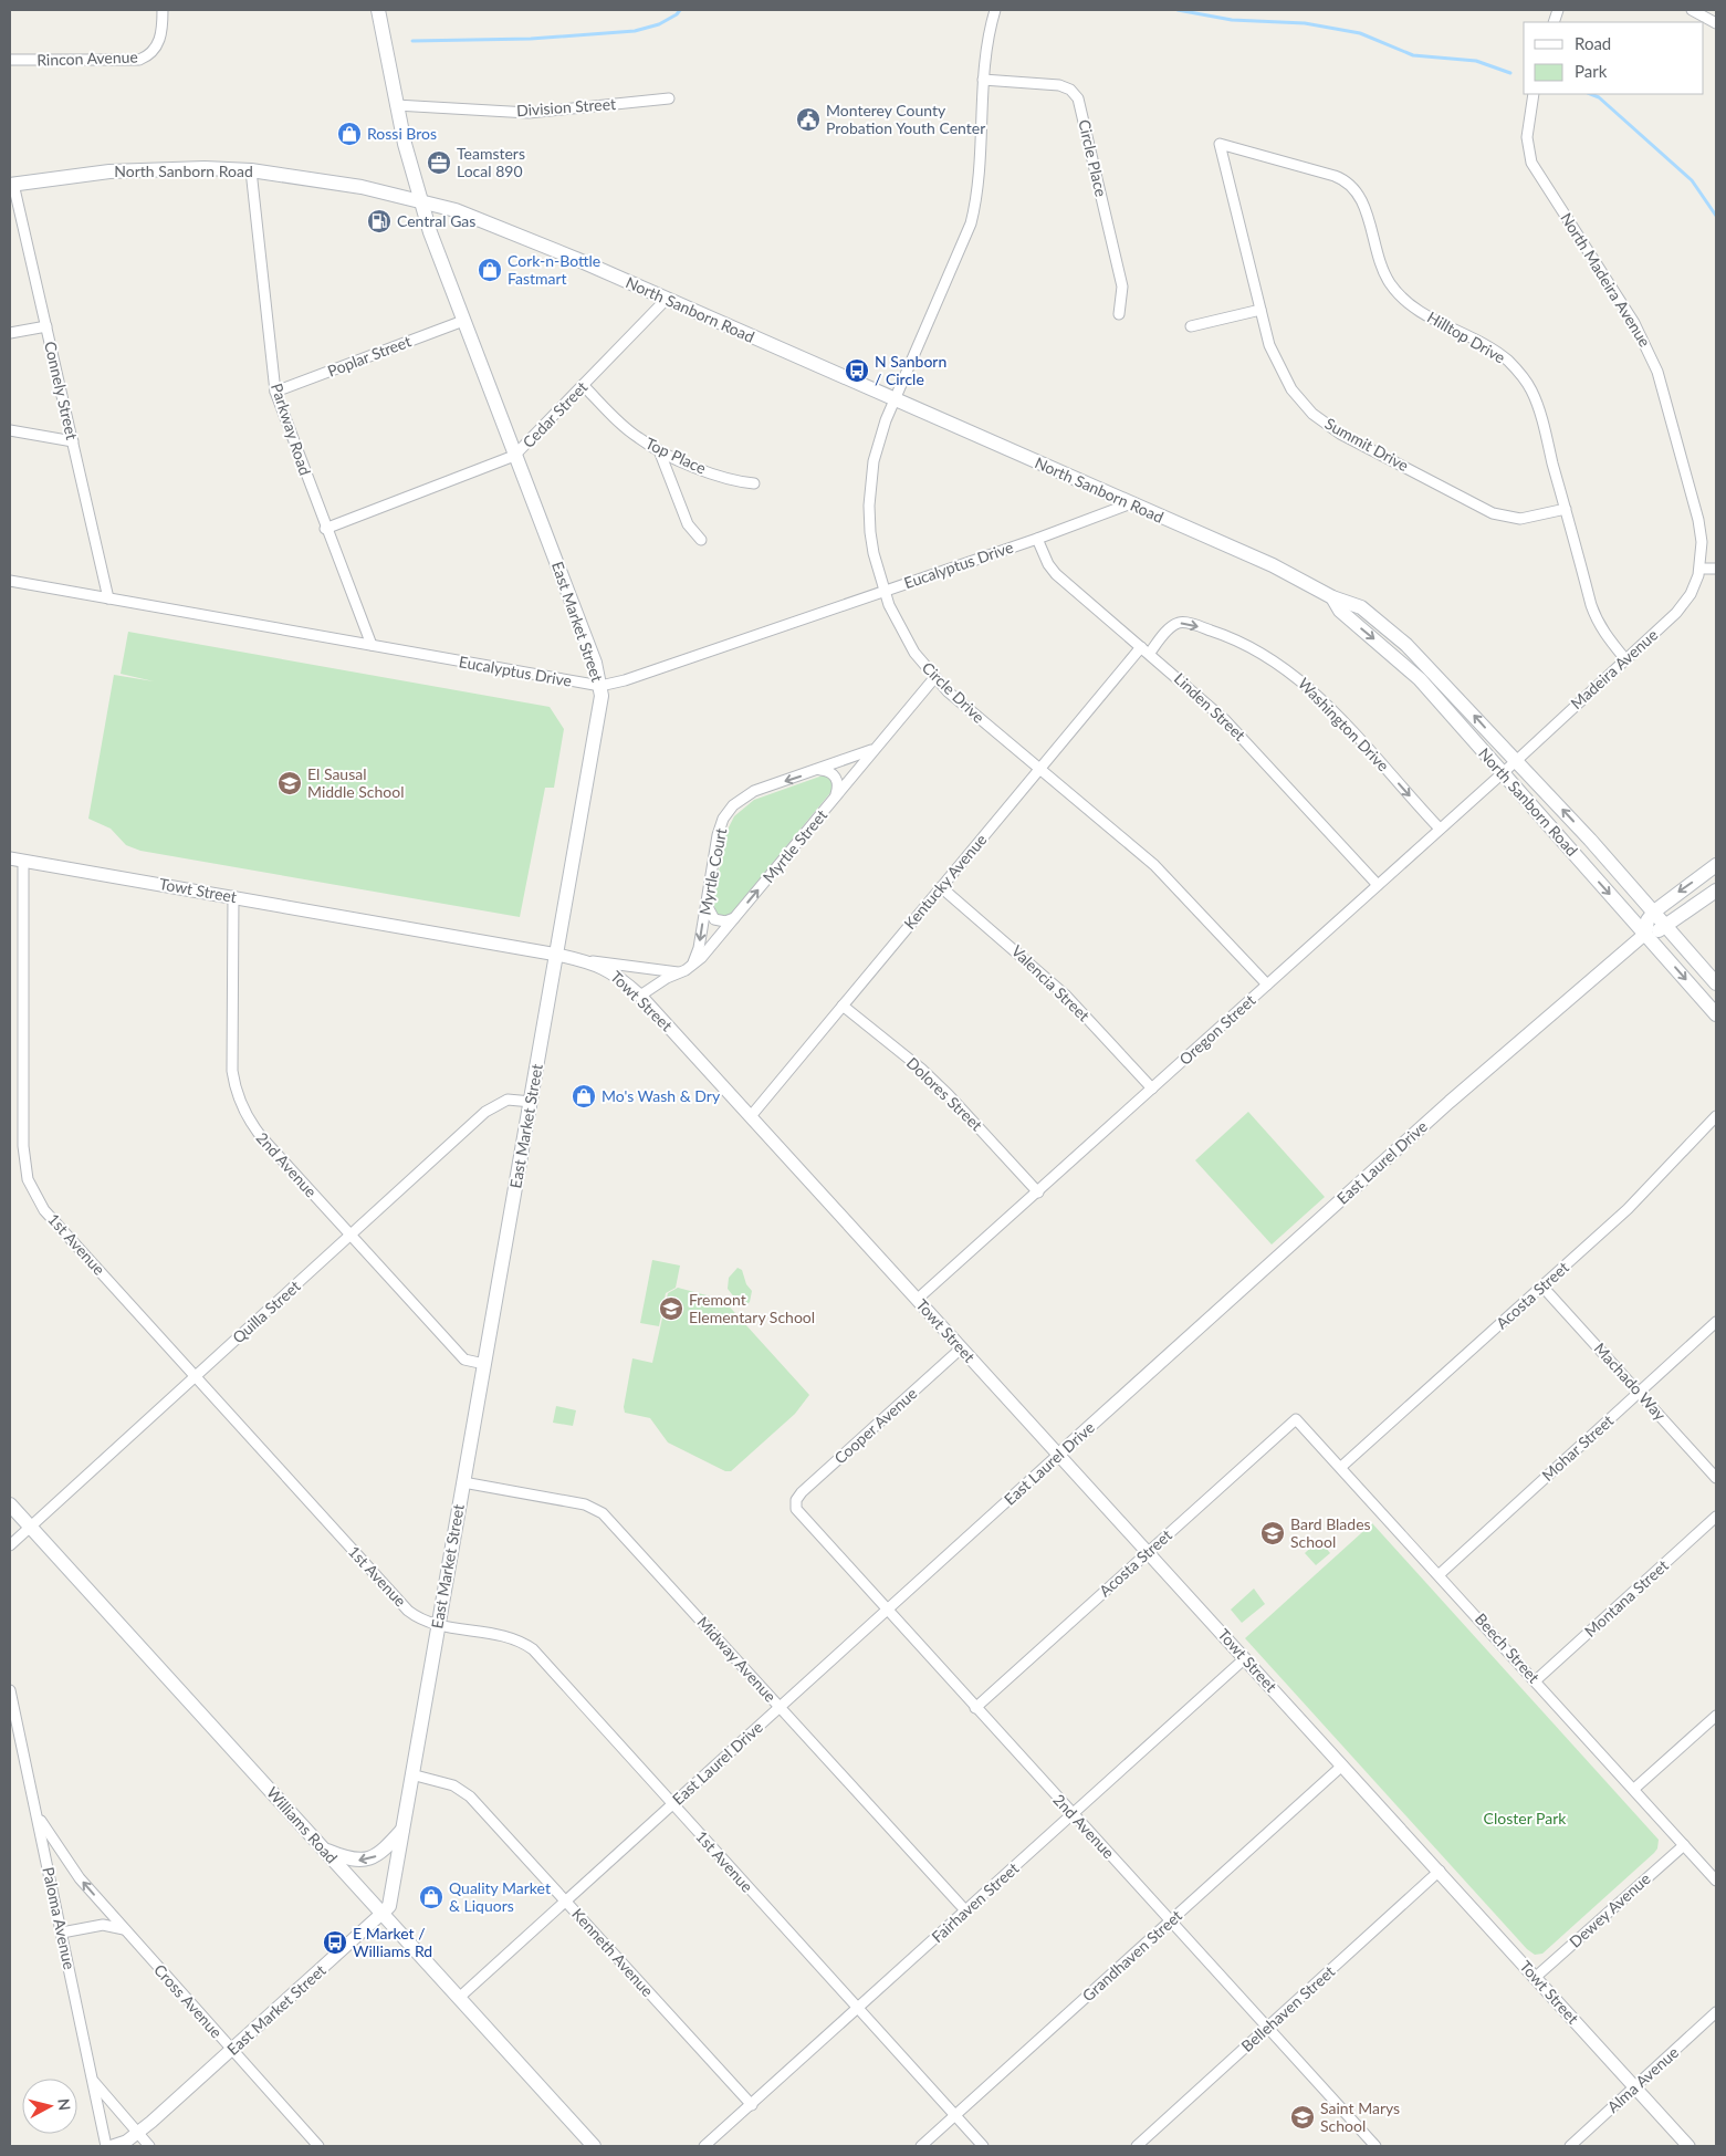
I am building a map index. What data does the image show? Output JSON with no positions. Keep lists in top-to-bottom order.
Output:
{
  "streets": {
    "main road": [
      "North Sanborn Road",
      "East Market Street",
      "East Laurel Drive",
      "Williams Road"
    ],
    "street": [
      "Rincon Avenue",
      "Division Street",
      "Circle Place",
      "North Madeira Avenue",
      "Hilltop Drive",
      "Poplar Street",
      "Connely Street",
      "Cedar Street",
      "Parkway Road",
      "Summit Drive",
      "Top Place",
      "Eucalyptus Drive",
      "Madeira Avenue",
      "Circle Drive",
      "Linden Street",
      "Washington Drive",
      "Myrtle Street",
      "Myrtle Court",
      "Kentucky Avenue",
      "Towt Street",
      "Valencia Street",
      "Oregon Street",
      "Dolores Street",
      "2nd Avenue",
      "1st Avenue",
      "Acosta Street",
      "Quilla Street",
      "Machado Way",
      "Cooper Avenue",
      "Mohar Street",
      "Montana Street",
      "Beech Street",
      "Midway Avenue",
      "Fairhaven Street",
      "Dewey Avenue",
      "Paloma Avenue",
      "Kenneth Avenue",
      "Grandhaven Street",
      "Cross Avenue",
      "Bellehaven Street",
      "Alma Avenue"
    ]
  },
  "crossings": [
    ["Division Street", "East Market Street"],
    ["Circle Place", "Circle Drive"],
    ["North Sanborn Road", "Connely Street"],
    ["North Sanborn Road", "Cedar Street"],
    ["North Sanborn Road", "Parkway Road"],
    ["North Sanborn Road", "Eucalyptus Drive"],
    ["North Sanborn Road", "East Market Street"],
    ["North Sanborn Road", "Madeira Avenue"],
    ["North Sanborn Road", "Circle Drive"],
    ["North Sanborn Road", "Oregon Street"],
    ["North Sanborn Road", "East Laurel Drive"],
    ["North Madeira Avenue", "Madeira Avenue"],
    ["Hilltop Drive", "Summit Drive"],
    ["Hilltop Drive", "Madeira Avenue"],
    ["Poplar Street", "Parkway Road"],
    ["Poplar Street", "East Market Street"],
    ["Connely Street", "Eucalyptus Drive"],
    ["Cedar Street", "Parkway Road"],
    ["Cedar Street", "Top Place"],
    ["Cedar Street", "East Market Street"],
    ["Parkway Road", "Eucalyptus Drive"],
    ["Eucalyptus Drive", "East Market Street"],
    ["Eucalyptus Drive", "Circle Drive"],
    ["Eucalyptus Drive", "Linden Street"],
    ["East Market Street", "Towt Street"],
    ["East Market Street", "2nd Avenue"],
    ["East Market Street", "1st Avenue"],
    ["East Market Street", "Quilla Street"],
    ["East Market Street", "Midway Avenue"],
    ["East Market Street", "Williams Road"],
    ["East Market Street", "Kenneth Avenue"],
    ["East Market Street", "Cross Avenue"],
    ["Madeira Avenue", "Oregon Street"],
    ["Circle Drive", "Myrtle Street"],
    ["Circle Drive", "Kentucky Avenue"],
    ["Circle Drive", "Oregon Street"],
    ["Linden Street", "Washington Drive"],
    ["Linden Street", "Kentucky Avenue"],
    ["Linden Street", "Oregon Street"],
    ["Washington Drive", "Kentucky Avenue"],
    ["Washington Drive", "Oregon Street"],
    ["Myrtle Street", "Myrtle Court"],
    ["Myrtle Street", "Towt Street"],
    ["Kentucky Avenue", "Towt Street"],
    ["Kentucky Avenue", "Valencia Street"],
    ["Kentucky Avenue", "Dolores Street"],
    ["Towt Street", "Oregon Street"],
    ["Towt Street", "East Laurel Drive"],
    ["Towt Street", "2nd Avenue"],
    ["Towt Street", "1st Avenue"],
    ["Towt Street", "Acosta Street"],
    ["Towt Street", "Cooper Avenue"],
    ["Towt Street", "Fairhaven Street"],
    ["Towt Street", "Dewey Avenue"],
    ["Towt Street", "Grandhaven Street"],
    ["Towt Street", "Bellehaven Street"],
    ["Towt Street", "Alma Avenue"],
    ["Valencia Street", "Oregon Street"],
    ["Oregon Street", "Dolores Street"],
    ["East Laurel Drive", "2nd Avenue"],
    ["East Laurel Drive", "1st Avenue"],
    ["East Laurel Drive", "Midway Avenue"],
    ["East Laurel Drive", "Williams Road"],
    ["East Laurel Drive", "Kenneth Avenue"],
    ["2nd Avenue", "Acosta Street"],
    ["2nd Avenue", "Quilla Street"],
    ["2nd Avenue", "Cooper Avenue"],
    ["2nd Avenue", "Fairhaven Street"],
    ["2nd Avenue", "Grandhaven Street"],
    ["2nd Avenue", "Bellehaven Street"],
    ["1st Avenue", "Quilla Street"],
    ["1st Avenue", "Fairhaven Street"],
    ["1st Avenue", "Grandhaven Street"],
    ["Acosta Street", "Machado Way"],
    ["Acosta Street", "Beech Street"],
    ["Quilla Street", "Williams Road"],
    ["Machado Way", "Mohar Street"],
    ["Mohar Street", "Beech Street"],
    ["Montana Street", "Beech Street"],
    ["Beech Street", "Dewey Avenue"],
    ["Midway Avenue", "Fairhaven Street"],
    ["Fairhaven Street", "Kenneth Avenue"],
    ["Paloma Avenue", "Cross Avenue"]
  ],
  "one_way": ["Washington Drive", "Myrtle Street", "Myrtle Court"],
  "parks": ["Closter Park"],
  "places": {
    "public building": ["Monterey County Probation Youth Center"],
    "shop": [
      "Rossi Bros",
      "Cork-n-Bottle Fastmart",
      "Mo's Wash & Dry",
      "Quality Market & Liquors"
    ],
    "office": ["Teamsters Local 890"],
    "fuel station": ["Central Gas"],
    "bus stop": ["N Sanborn / Circle", "E Market / Williams Rd"],
    "school or university": [
      "El Sausal Middle School",
      "Fremont Elementary School",
      "Bard Blades School",
      "Saint Marys School"
    ]
  },
  "legend": ["Road", "Park"],
  "north": "right"
}
